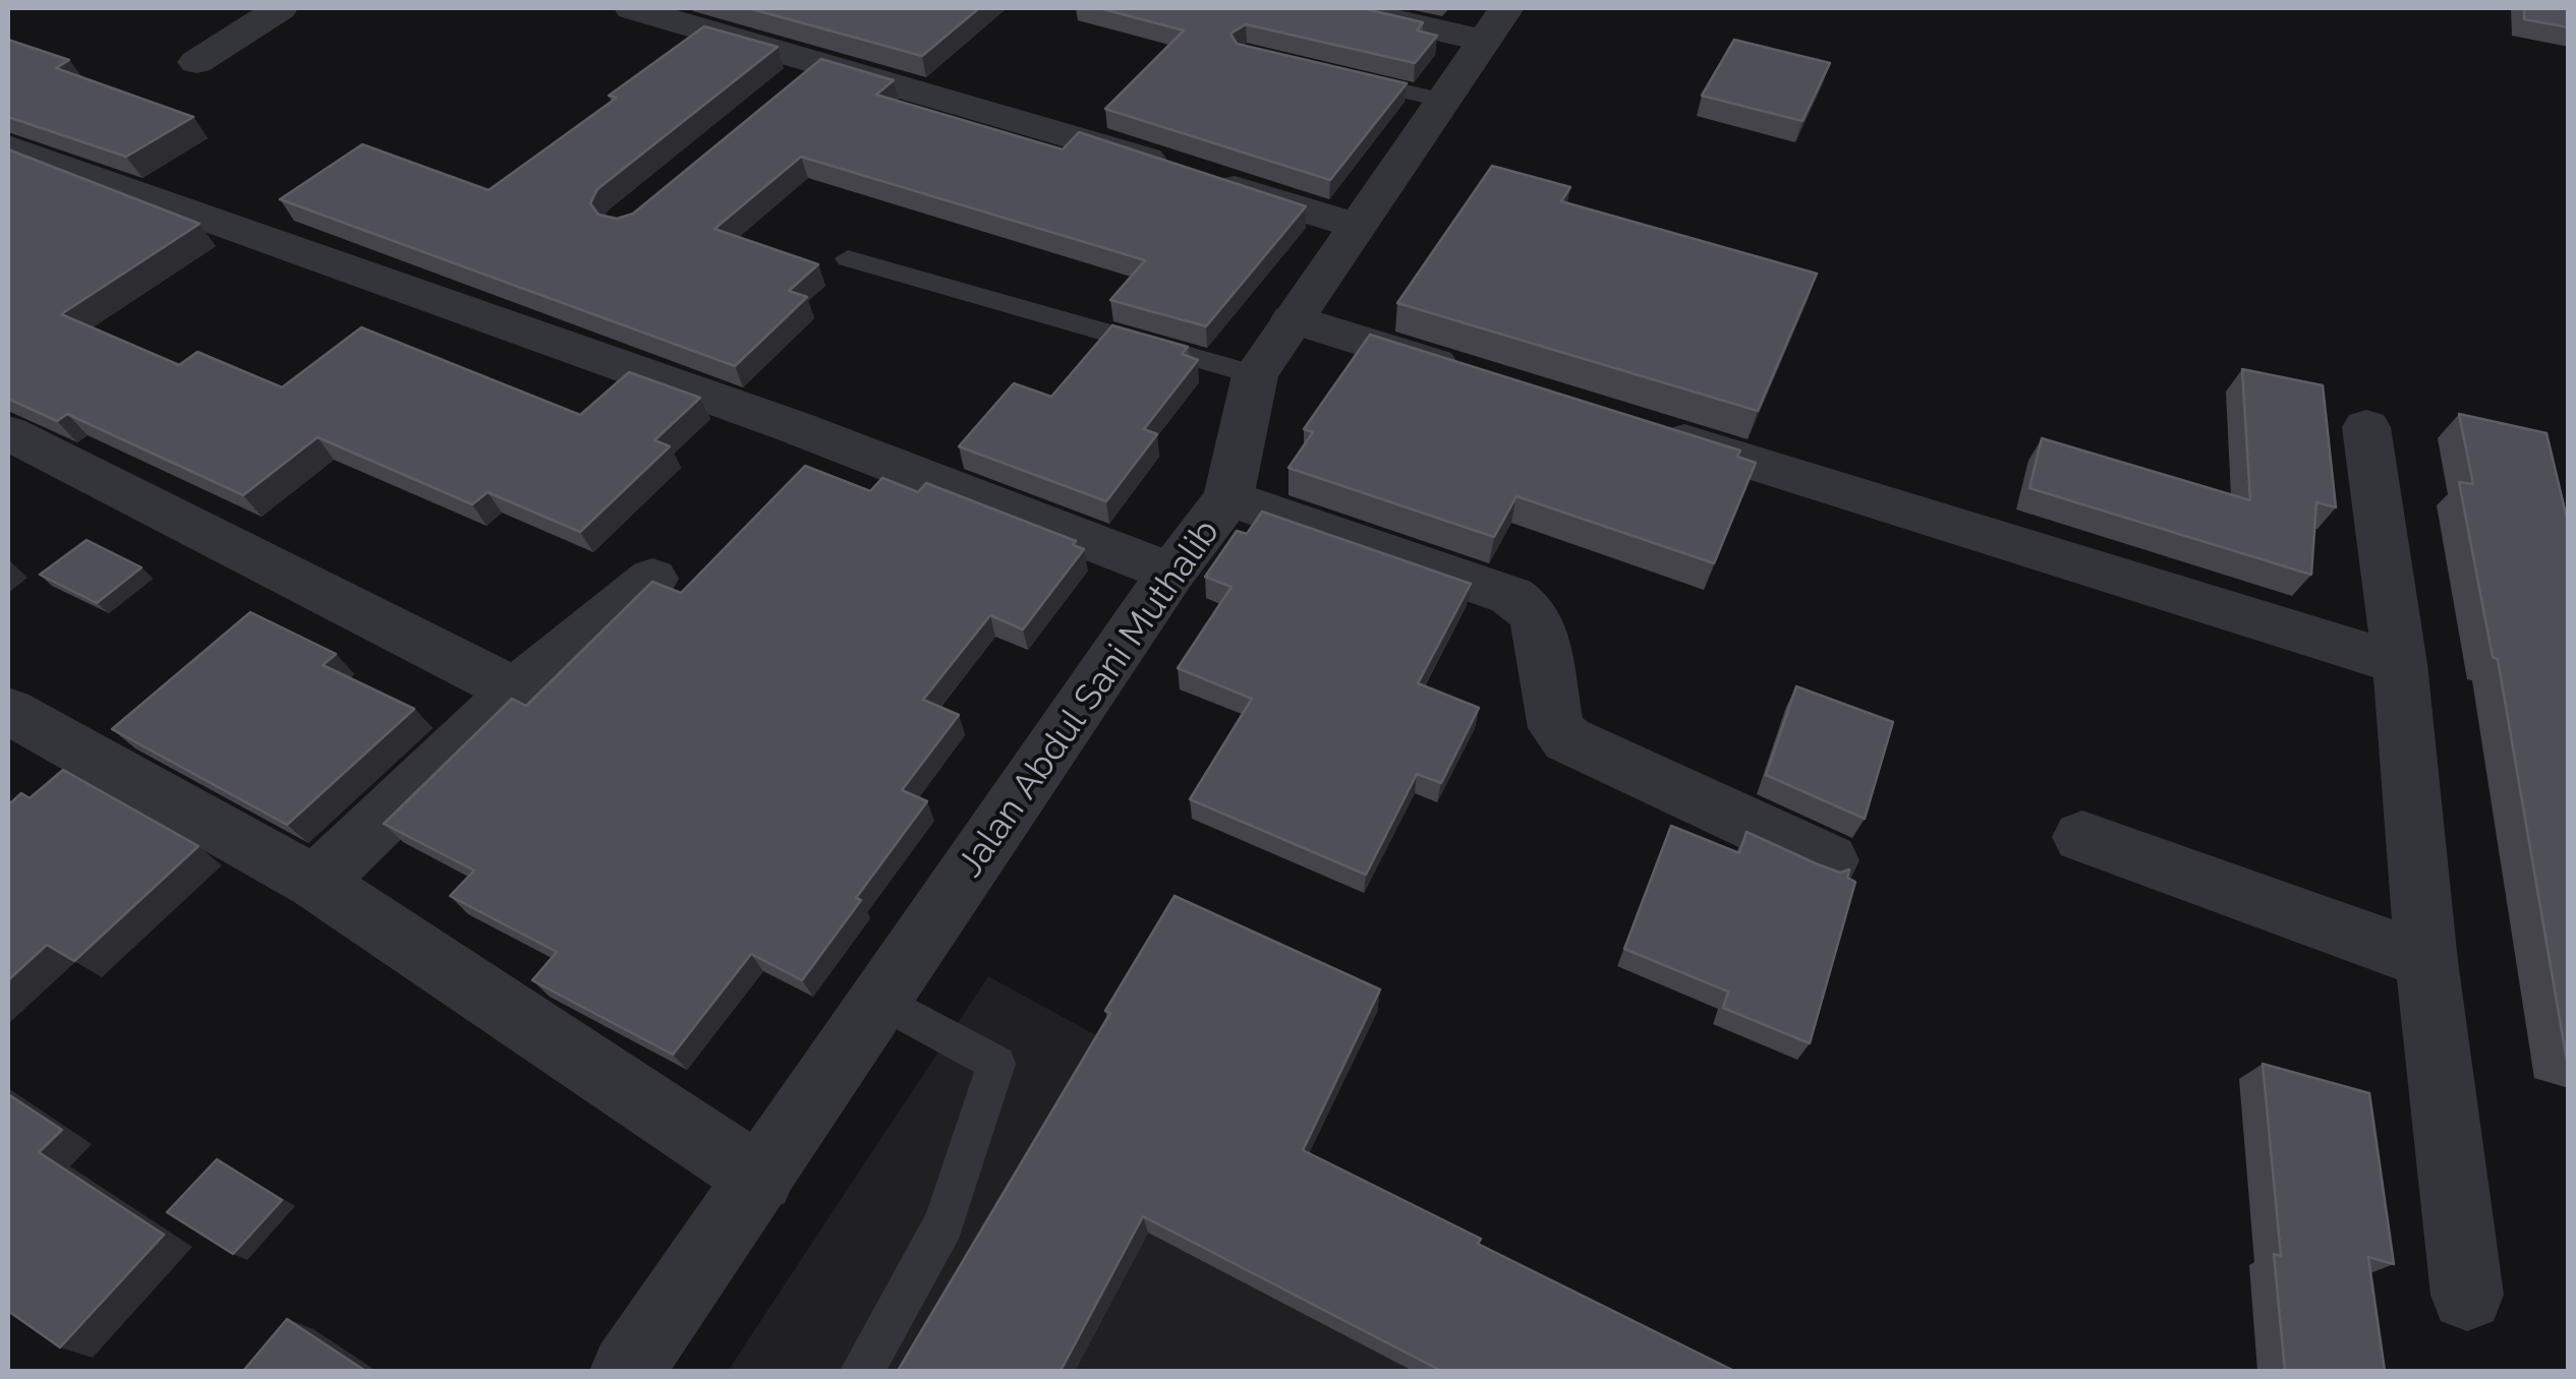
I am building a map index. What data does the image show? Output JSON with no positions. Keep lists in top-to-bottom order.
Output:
{
  "streets": {
    "street": ["Jalan Abdul Sani Muthalib"]
  }
}
